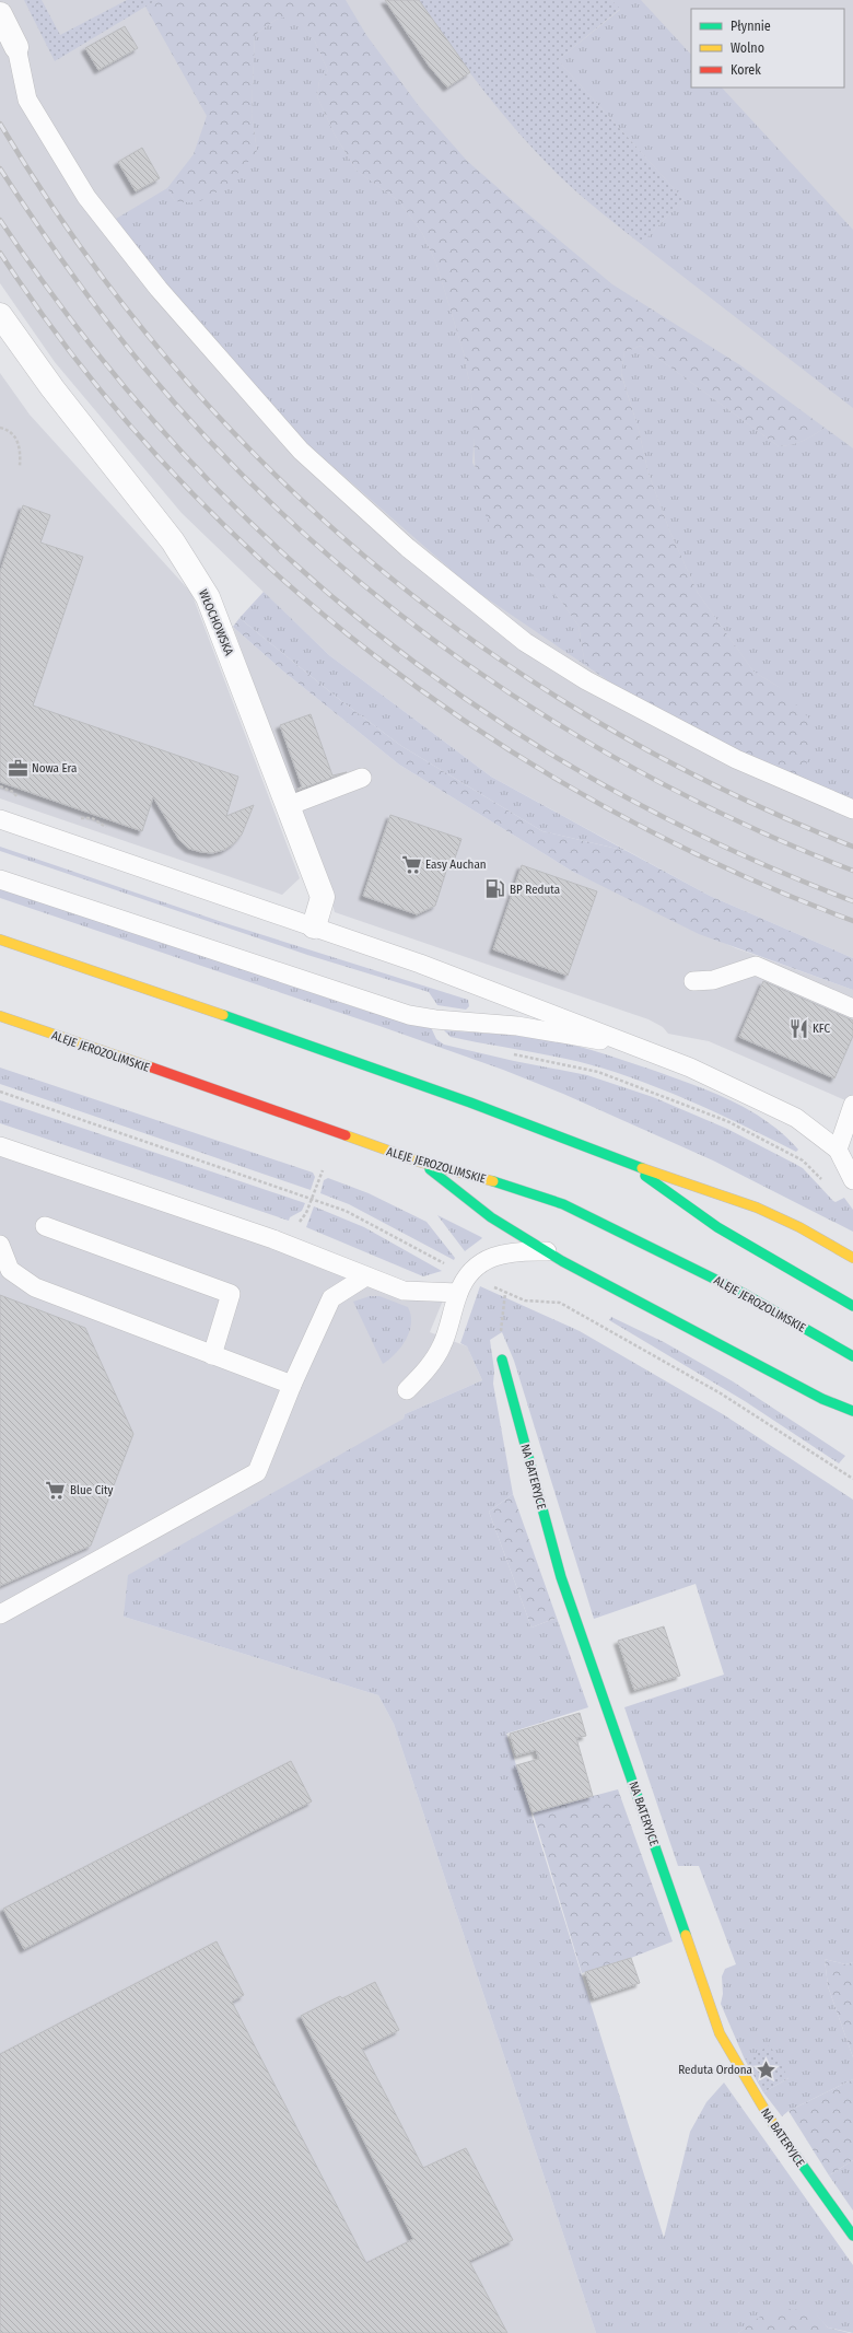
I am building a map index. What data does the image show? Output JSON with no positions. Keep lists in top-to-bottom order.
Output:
{
  "streets": {
    "main road": ["ALEJE JEROZOLIMSKIE", "NA BATERYJCE"],
    "street": ["WŁOCHOWSKA"]
  },
  "places": {
    "office": ["Nowa Era"],
    "supermarket": ["Easy Auchan", "Blue City"],
    "fuel station": ["BP Reduta"],
    "restaurant": ["KFC"],
    "place": ["Reduta Ordona"]
  },
  "legend": ["Płynnie", "Wolno", "Korek"]
}
